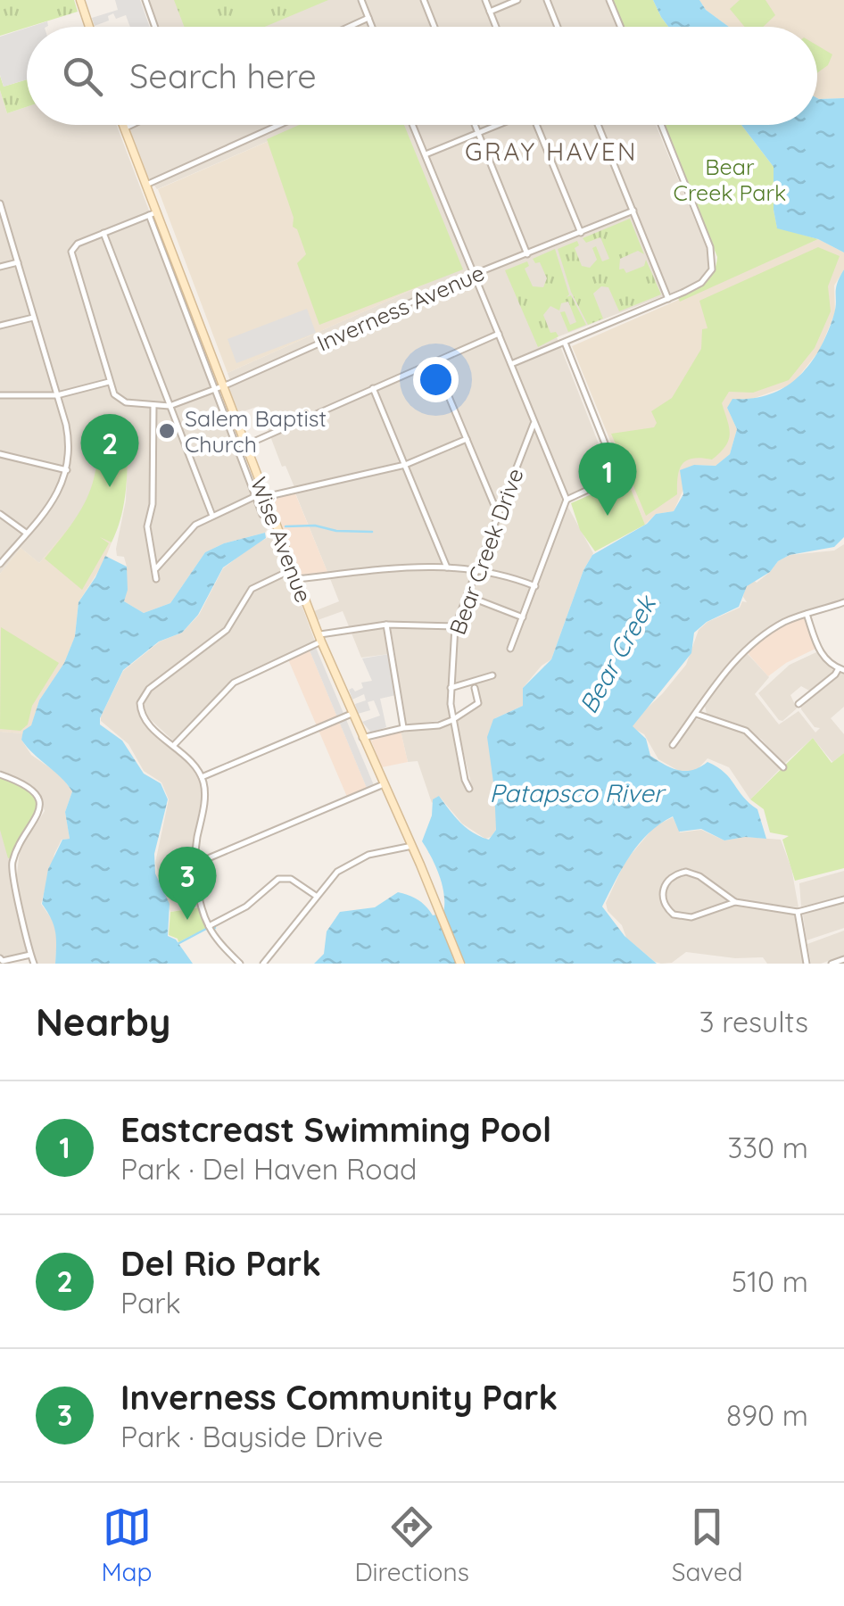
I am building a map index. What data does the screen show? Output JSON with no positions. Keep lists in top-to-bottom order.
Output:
{
  "streets": {
    "main road": ["Wise Avenue"],
    "street": ["Inverness Avenue", "Bear Creek Drive"]
  },
  "crossings": [
    ["Inverness Avenue", "Wise Avenue"]
  ],
  "districts": ["GRAY HAVEN"],
  "water": ["Bear Creek", "Patapsco River"],
  "parks": ["Bear Creek Park"],
  "places": ["Salem Baptist Church"],
  "page": {
    "search": "Search here",
    "pins": ["2", "1", "3"],
    "heading": ["Nearby", "3 results"],
    "list": [
      {
        "mark": "1",
        "name": "Eastcreast Swimming Pool",
        "note": "Park · Del Haven Road",
        "value": "330 m"
      },
      {
        "mark": "2",
        "name": "Del Rio Park",
        "note": "Park",
        "value": "510 m"
      },
      {
        "mark": "3",
        "name": "Inverness Community Park",
        "note": "Park · Bayside Drive",
        "value": "890 m"
      }
    ],
    "nav": ["Map", "Directions", "Saved"]
  }
}
